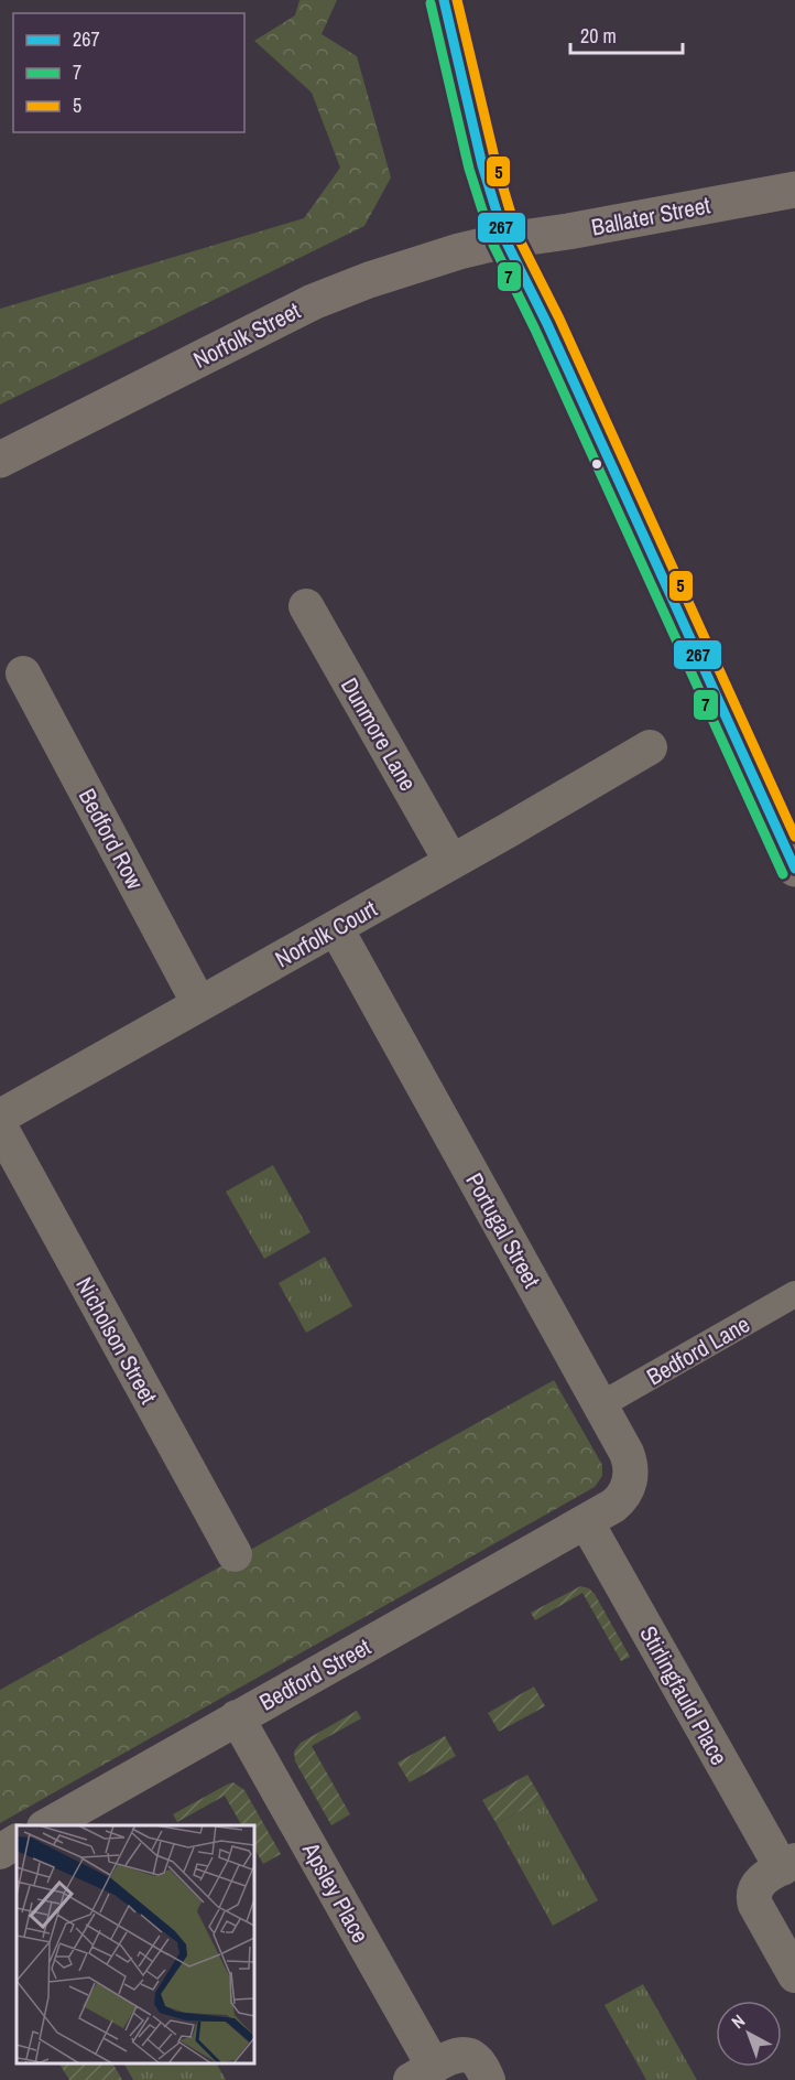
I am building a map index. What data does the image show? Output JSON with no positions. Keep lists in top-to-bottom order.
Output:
{
  "streets": {
    "main road": ["Ballater Street", "Norfolk Street"],
    "street": [
      "Dunmore Lane",
      "Bedford Row",
      "Norfolk Court",
      "Portugal Street",
      "Nicholson Street",
      "Bedford Lane",
      "Bedford Street",
      "Stirlingfauld Place",
      "Apsley Place"
    ]
  },
  "crossings": [
    ["Ballater Street", "Norfolk Street"],
    ["Dunmore Lane", "Norfolk Court"],
    ["Bedford Row", "Norfolk Court"],
    ["Norfolk Court", "Portugal Street"],
    ["Portugal Street", "Bedford Lane"],
    ["Portugal Street", "Bedford Street"],
    ["Portugal Street", "Stirlingfauld Place"],
    ["Bedford Street", "Stirlingfauld Place"],
    ["Bedford Street", "Apsley Place"]
  ],
  "lines": ["transit line 267", "transit line 5", "transit line 7"],
  "legend": ["267", "7", "5"],
  "scale_bar": "20 m",
  "north": "top left"
}
